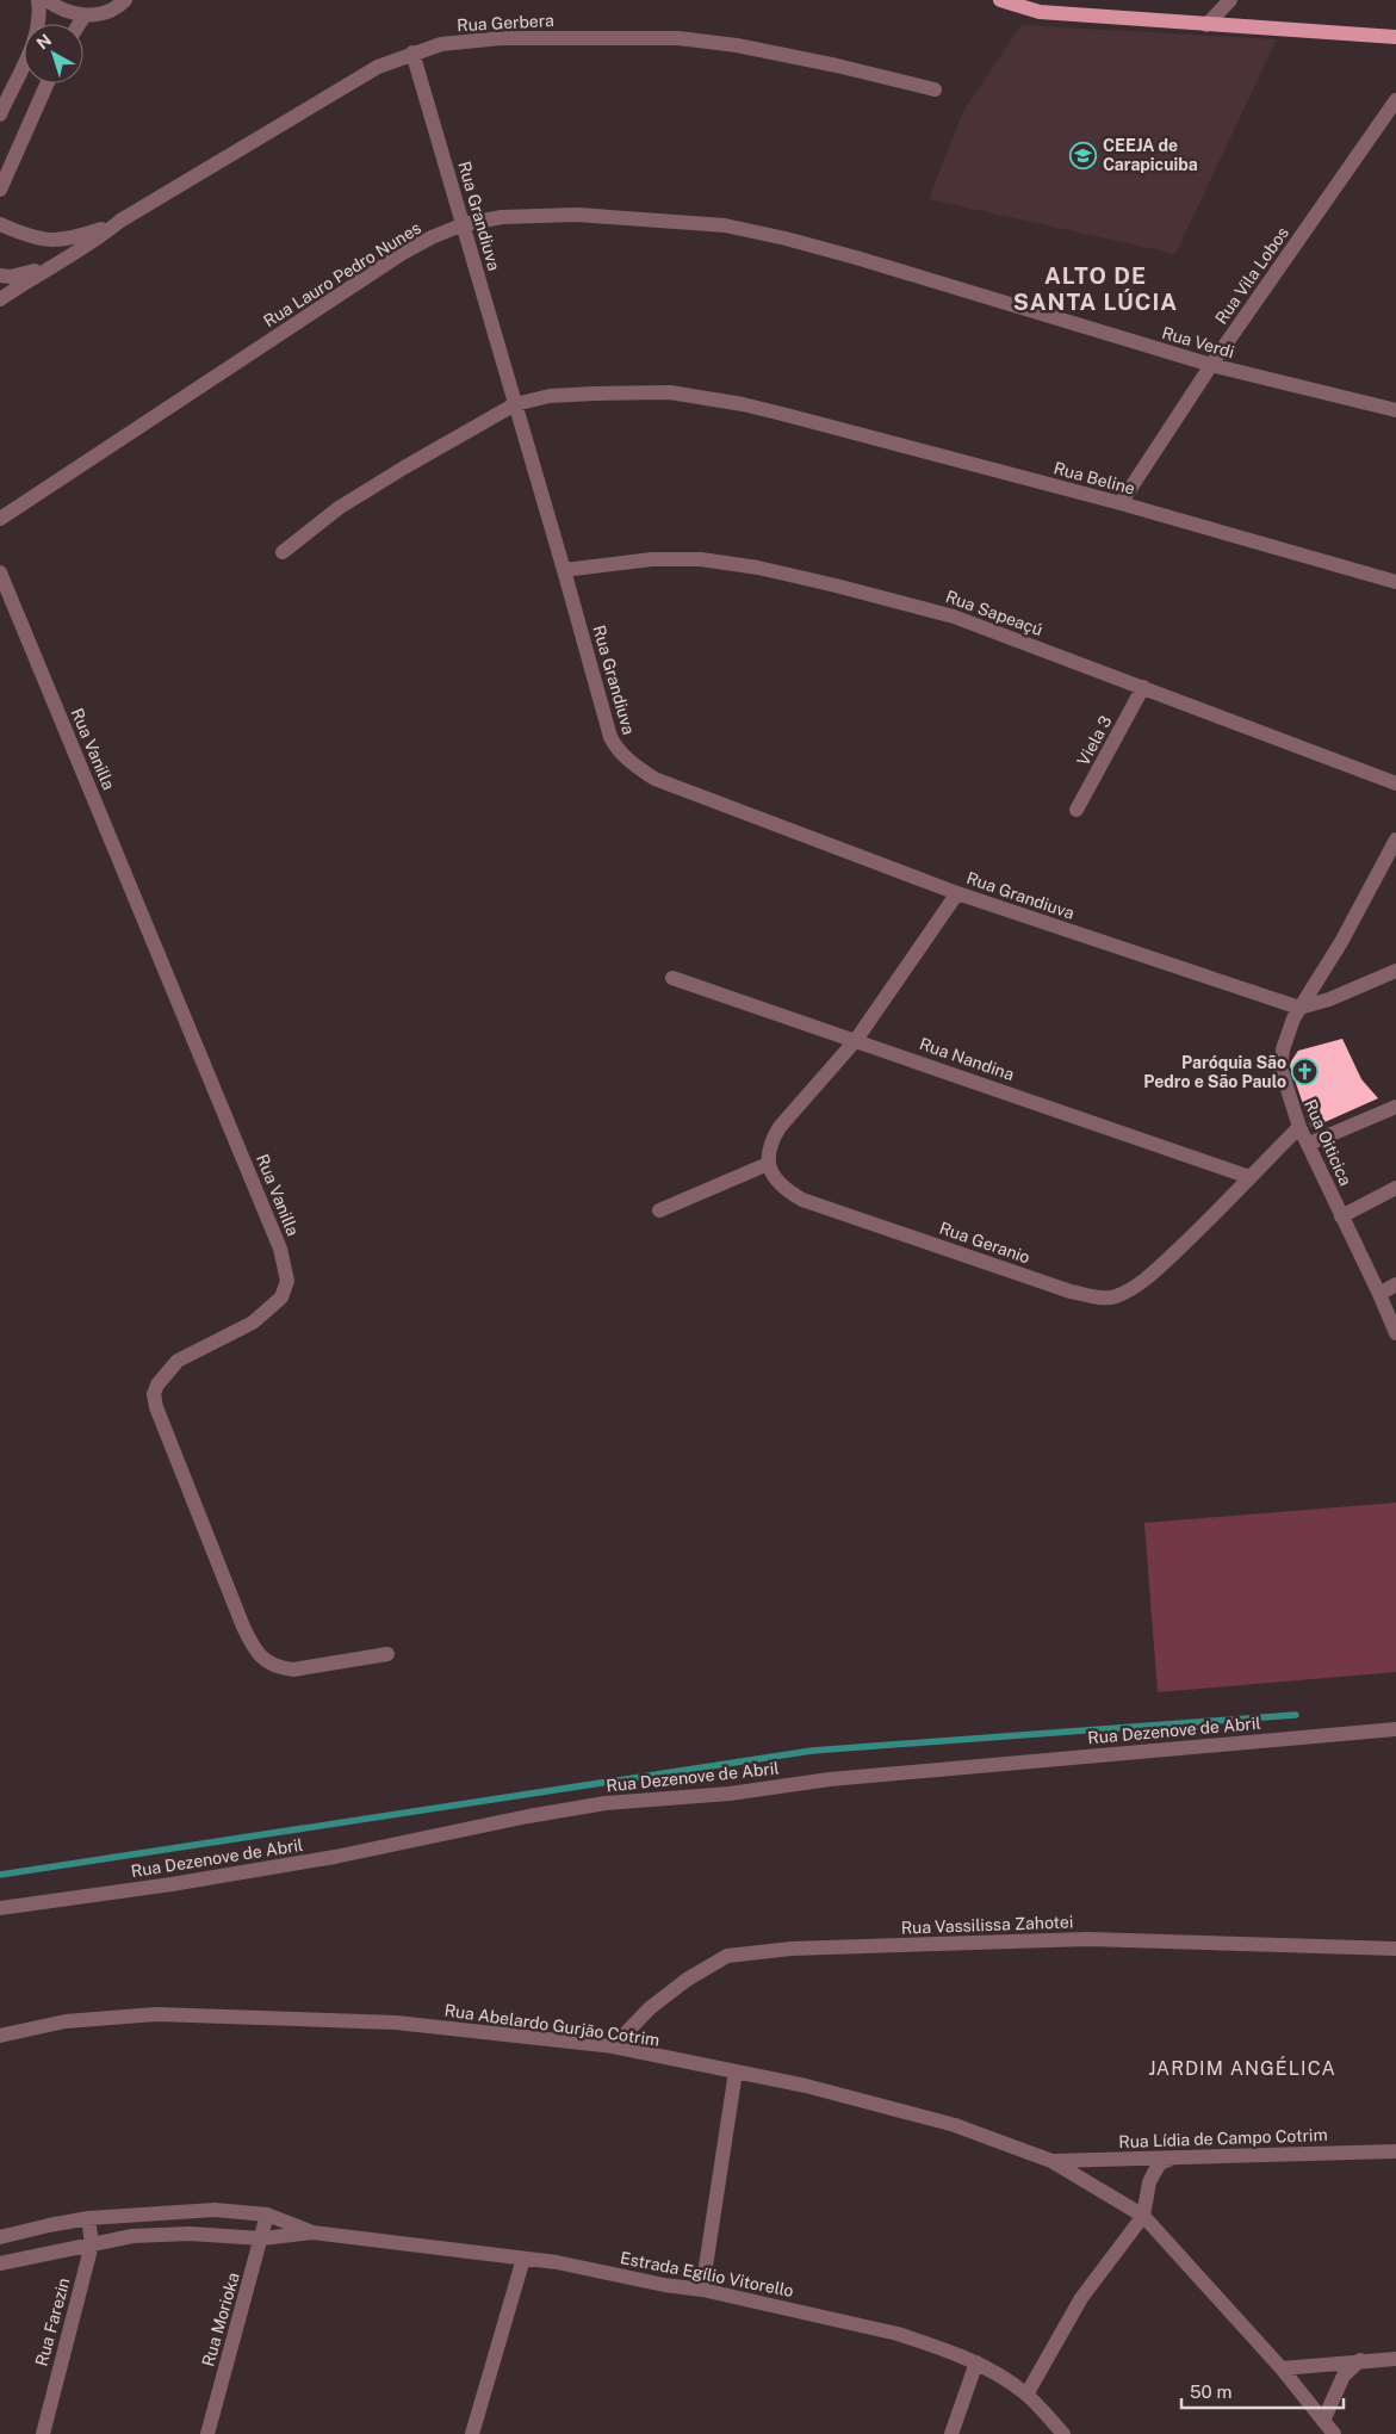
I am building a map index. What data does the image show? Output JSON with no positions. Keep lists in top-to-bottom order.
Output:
{
  "streets": {
    "street": [
      "Rua Gerbera",
      "Rua Grandiuva",
      "Rua Lauro Pedro Nunes",
      "Rua Vila Lobos",
      "Rua Verdi",
      "Rua Beline",
      "Rua Sapeaçú",
      "Viela 3",
      "Rua Vanilla",
      "Rua Nandina",
      "Rua Oiticica",
      "Rua Geranio",
      "Rua Dezenove de Abril",
      "Rua Vassilissa Zahotei",
      "Rua Abelardo Gurjão Cotrim",
      "Rua Lídia de Campo Cotrim",
      "Estrada Egílio Vitorello",
      "Rua Morioka",
      "Rua Farezin"
    ]
  },
  "crossings": [
    ["Rua Gerbera", "Rua Grandiuva"],
    ["Rua Grandiuva", "Rua Lauro Pedro Nunes"],
    ["Rua Grandiuva", "Rua Beline"],
    ["Rua Grandiuva", "Rua Sapeaçú"],
    ["Rua Grandiuva", "Rua Oiticica"],
    ["Rua Lauro Pedro Nunes", "Rua Verdi"],
    ["Rua Vila Lobos", "Rua Verdi"],
    ["Rua Vila Lobos", "Rua Beline"],
    ["Rua Sapeaçú", "Viela 3"],
    ["Rua Nandina", "Rua Geranio"],
    ["Rua Oiticica", "Rua Geranio"],
    ["Rua Vassilissa Zahotei", "Rua Abelardo Gurjão Cotrim"],
    ["Rua Abelardo Gurjão Cotrim", "Rua Lídia de Campo Cotrim"],
    ["Estrada Egílio Vitorello", "Rua Morioka"],
    ["Estrada Egílio Vitorello", "Rua Farezin"]
  ],
  "districts": ["ALTO DE SANTA LÚCIA", "JARDIM ANGÉLICA"],
  "places": {
    "school or university": ["CEEJA de Carapicuiba"],
    "church": ["Paróquia São Pedro e São Paulo"]
  },
  "scale_bar": "50 m",
  "north": "top left"
}
